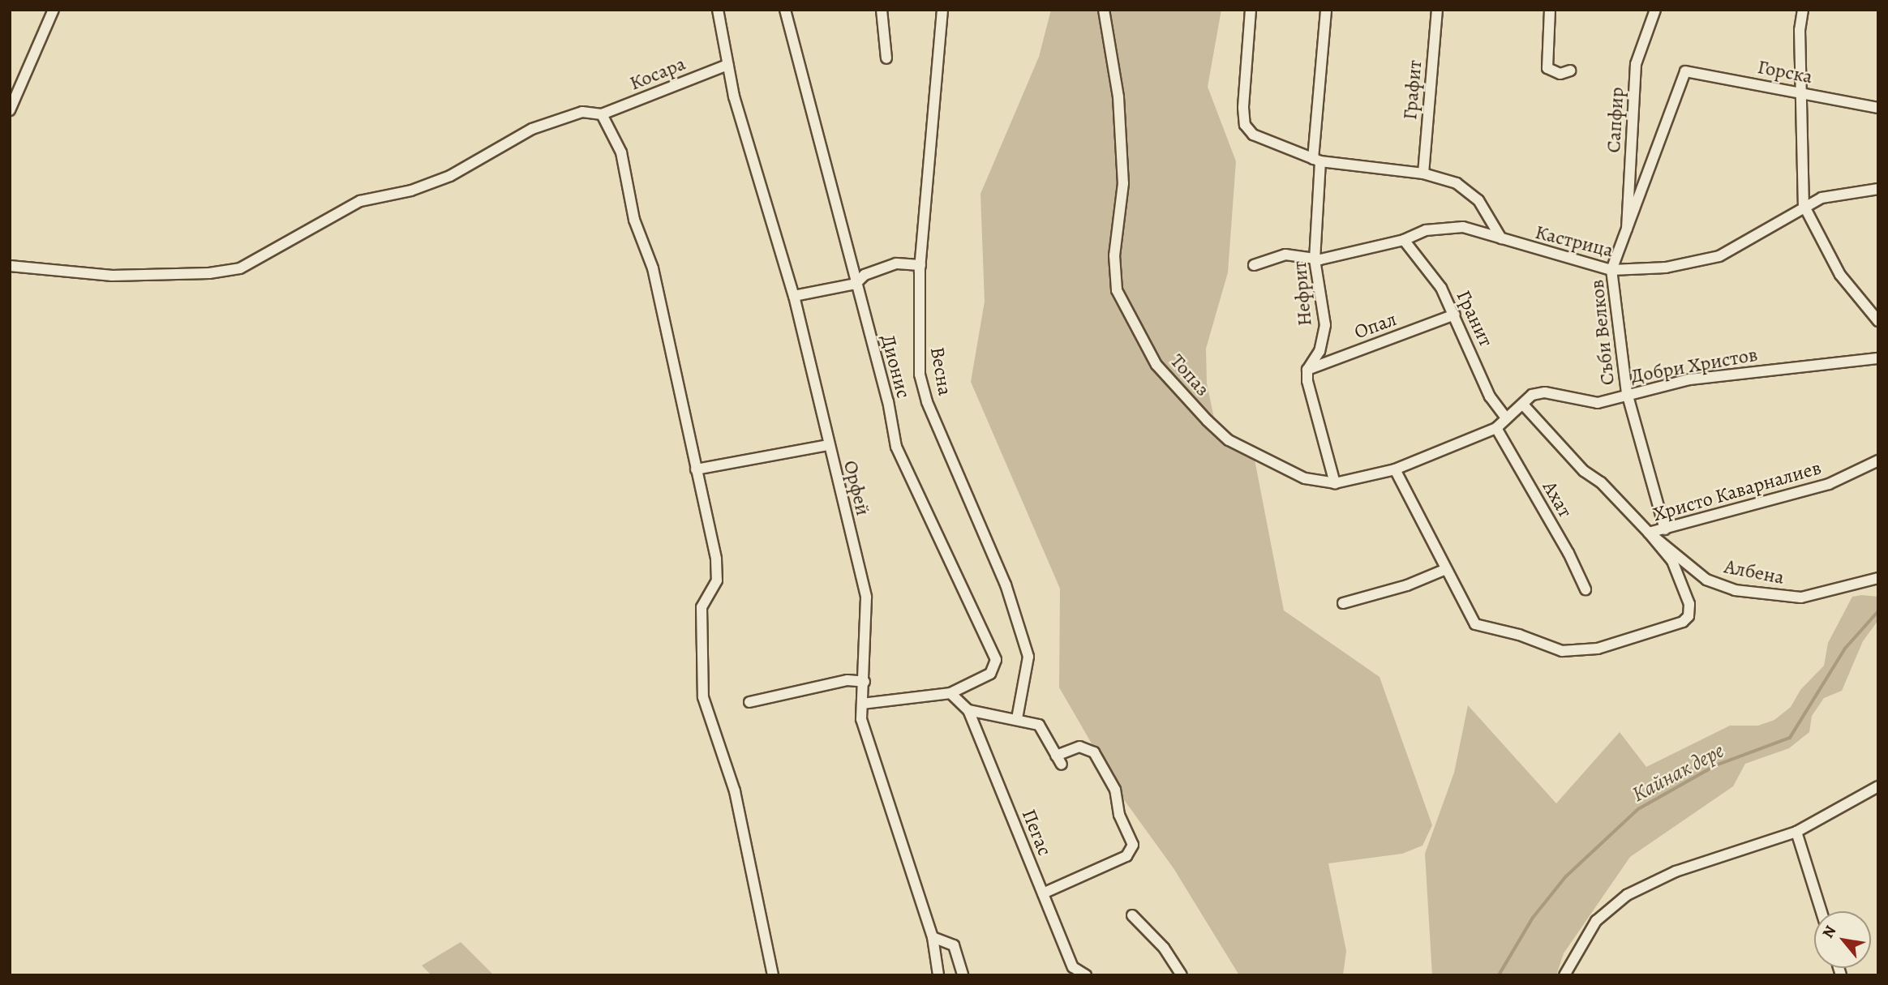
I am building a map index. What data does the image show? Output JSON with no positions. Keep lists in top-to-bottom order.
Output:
{
  "streets": {
    "street": [
      "Горска",
      "Косара",
      "Графит",
      "Сапфир",
      "Кастрица",
      "Нефрит",
      "Гранит",
      "Опал",
      "Съби Велков",
      "Добри Христов",
      "Дионис",
      "Весна",
      "Топаз",
      "Орфей",
      "Христо Каварналиев",
      "Ахат",
      "Албена",
      "Пегас"
    ]
  },
  "crossings": [
    ["Горска", "Съби Велков"],
    ["Косара", "Орфей"],
    ["Сапфир", "Съби Велков"],
    ["Кастрица", "Нефрит"],
    ["Кастрица", "Гранит"],
    ["Кастрица", "Съби Велков"],
    ["Нефрит", "Опал"],
    ["Гранит", "Опал"],
    ["Гранит", "Топаз"],
    ["Съби Велков", "Добри Христов"],
    ["Съби Велков", "Христо Каварналиев"],
    ["Добри Христов", "Топаз"],
    ["Добри Христов", "Албена"],
    ["Дионис", "Орфей"],
    ["Топаз", "Христо Каварналиев"],
    ["Топаз", "Ахат"],
    ["Топаз", "Албена"],
    ["Христо Каварналиев", "Албена"]
  ],
  "water": ["Кайнак дере"],
  "north": "top left"
}
